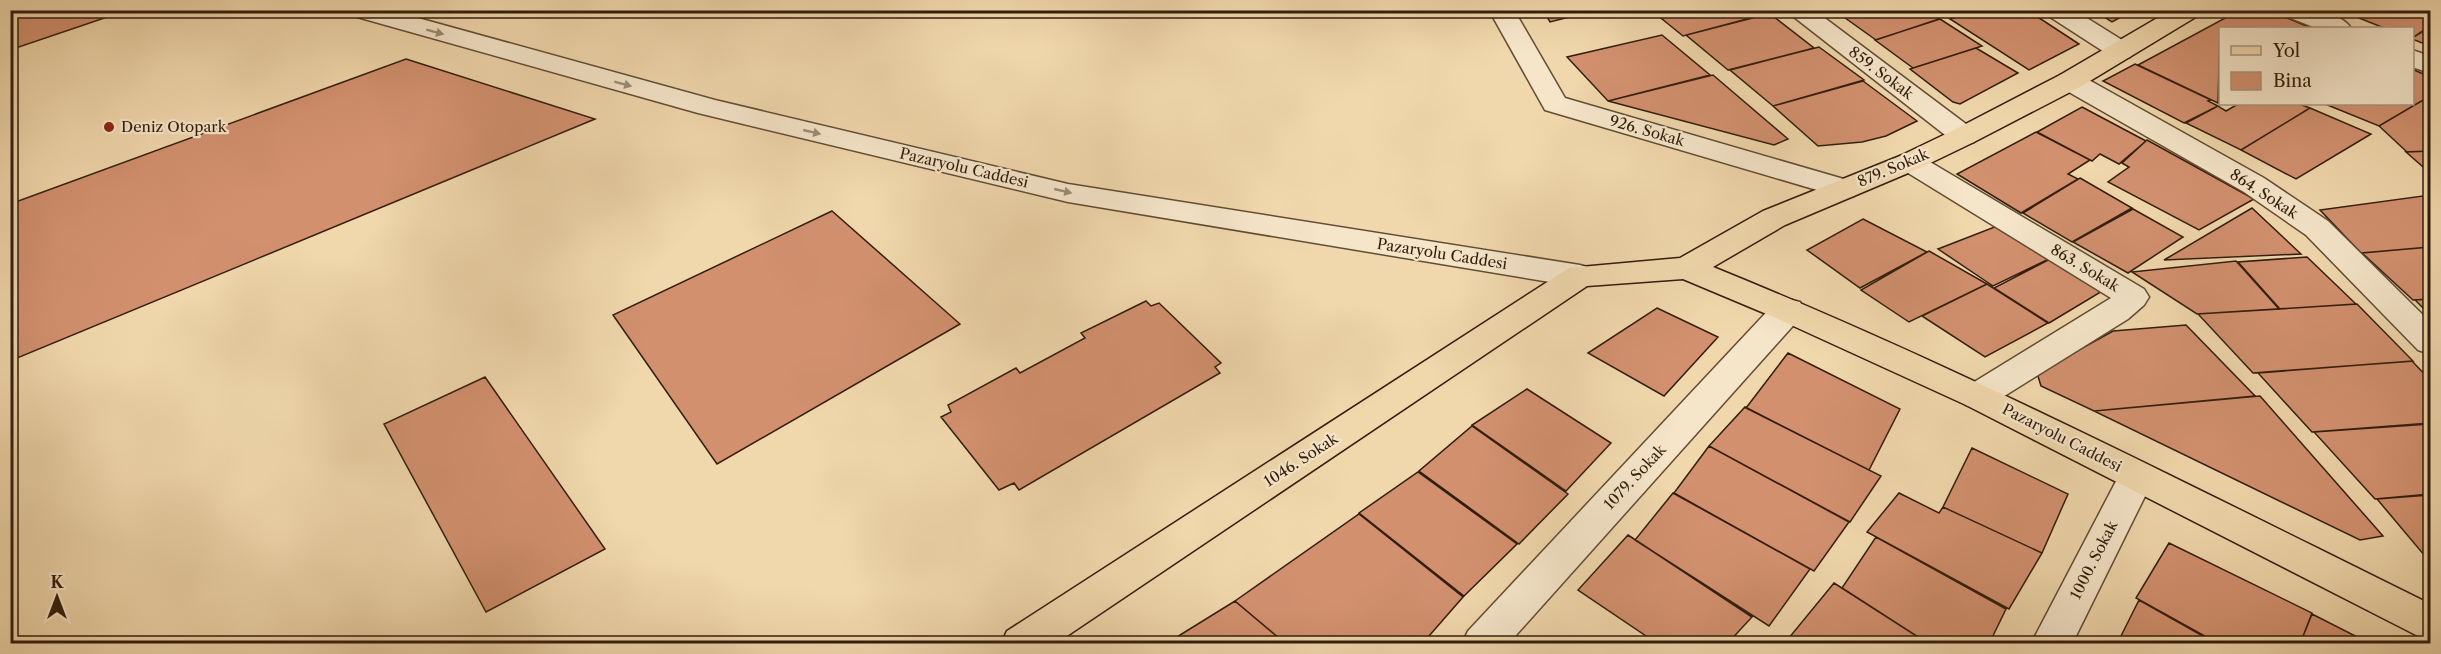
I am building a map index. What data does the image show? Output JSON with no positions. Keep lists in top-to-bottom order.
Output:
{
  "streets": {
    "main road": ["Pazaryolu Caddesi", "879. Sokak", "1046. Sokak"],
    "street": [
      "859. Sokak",
      "926. Sokak",
      "864. Sokak",
      "863. Sokak",
      "1079. Sokak",
      "1000. Sokak"
    ]
  },
  "crossings": [
    ["859. Sokak", "879. Sokak"],
    ["926. Sokak", "879. Sokak"],
    ["Pazaryolu Caddesi", "879. Sokak"],
    ["Pazaryolu Caddesi", "863. Sokak"],
    ["Pazaryolu Caddesi", "1046. Sokak"],
    ["Pazaryolu Caddesi", "1079. Sokak"],
    ["Pazaryolu Caddesi", "1000. Sokak"],
    ["879. Sokak", "864. Sokak"],
    ["879. Sokak", "863. Sokak"],
    ["879. Sokak", "1046. Sokak"]
  ],
  "one_way": ["Pazaryolu Caddesi"],
  "places": ["Deniz Otopark"],
  "legend": ["Yol", "Bina"],
  "north": "top"
}
